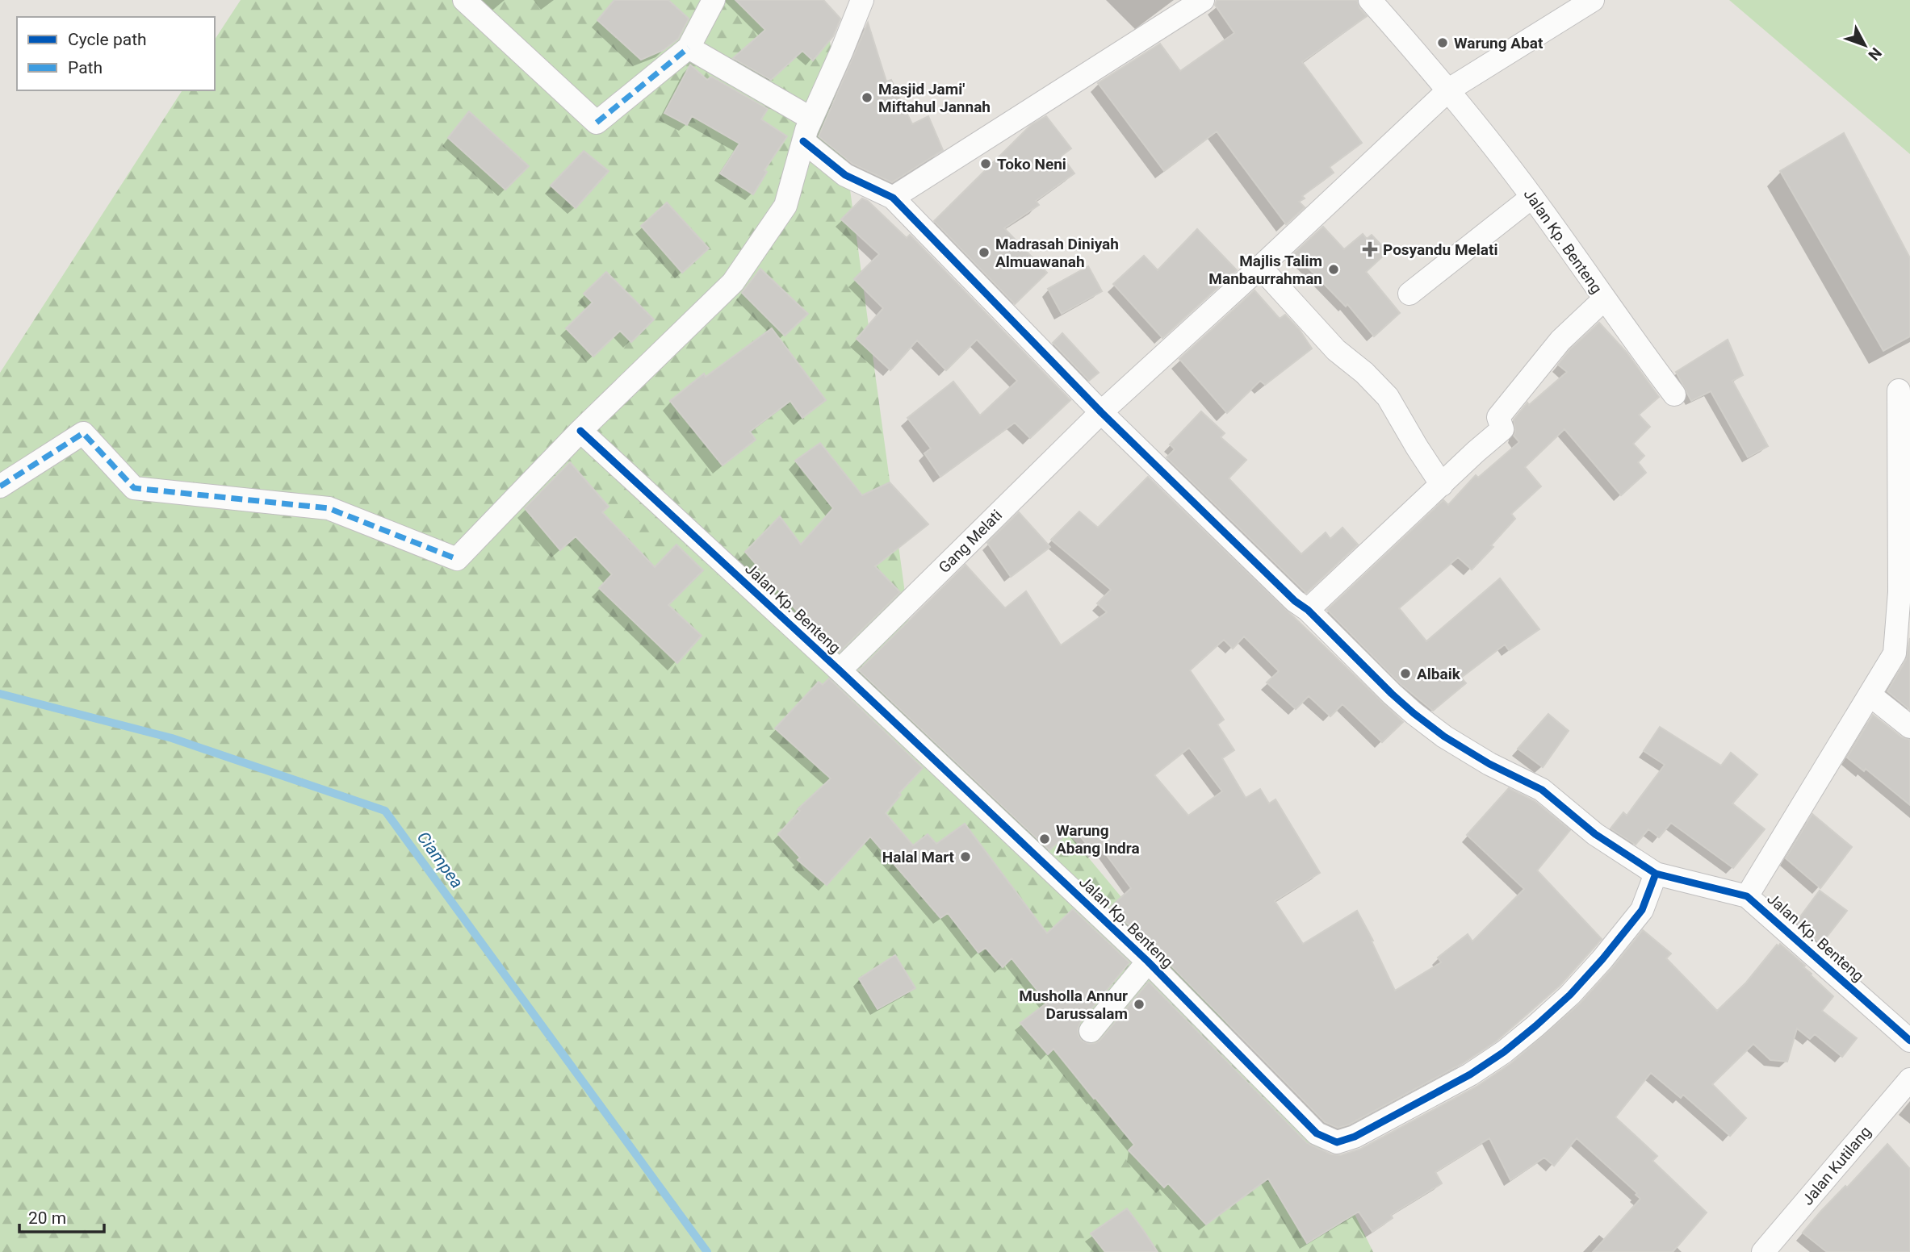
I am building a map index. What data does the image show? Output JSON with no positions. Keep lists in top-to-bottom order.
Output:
{
  "streets": {
    "street": ["Jalan Kp. Benteng", "Gang Melati", "Jalan Kutilang"]
  },
  "crossings": [
    ["Jalan Kp. Benteng", "Gang Melati"]
  ],
  "water": ["Ciampea"],
  "places": {
    "other": [
      "Warung Abat",
      "Masjid Jami' Miftahul Jannah",
      "Toko Neni",
      "Madrasah Diniyah Almuawanah",
      "Majlis Talim Manbaurrahman",
      "Albaik",
      "Warung Abang Indra",
      "Halal Mart",
      "Musholla Annur Darussalam"
    ],
    "health": ["Posyandu Melati"]
  },
  "legend": ["Cycle path", "Path"],
  "scale_bar": "20 m",
  "north": "bottom right"
}
